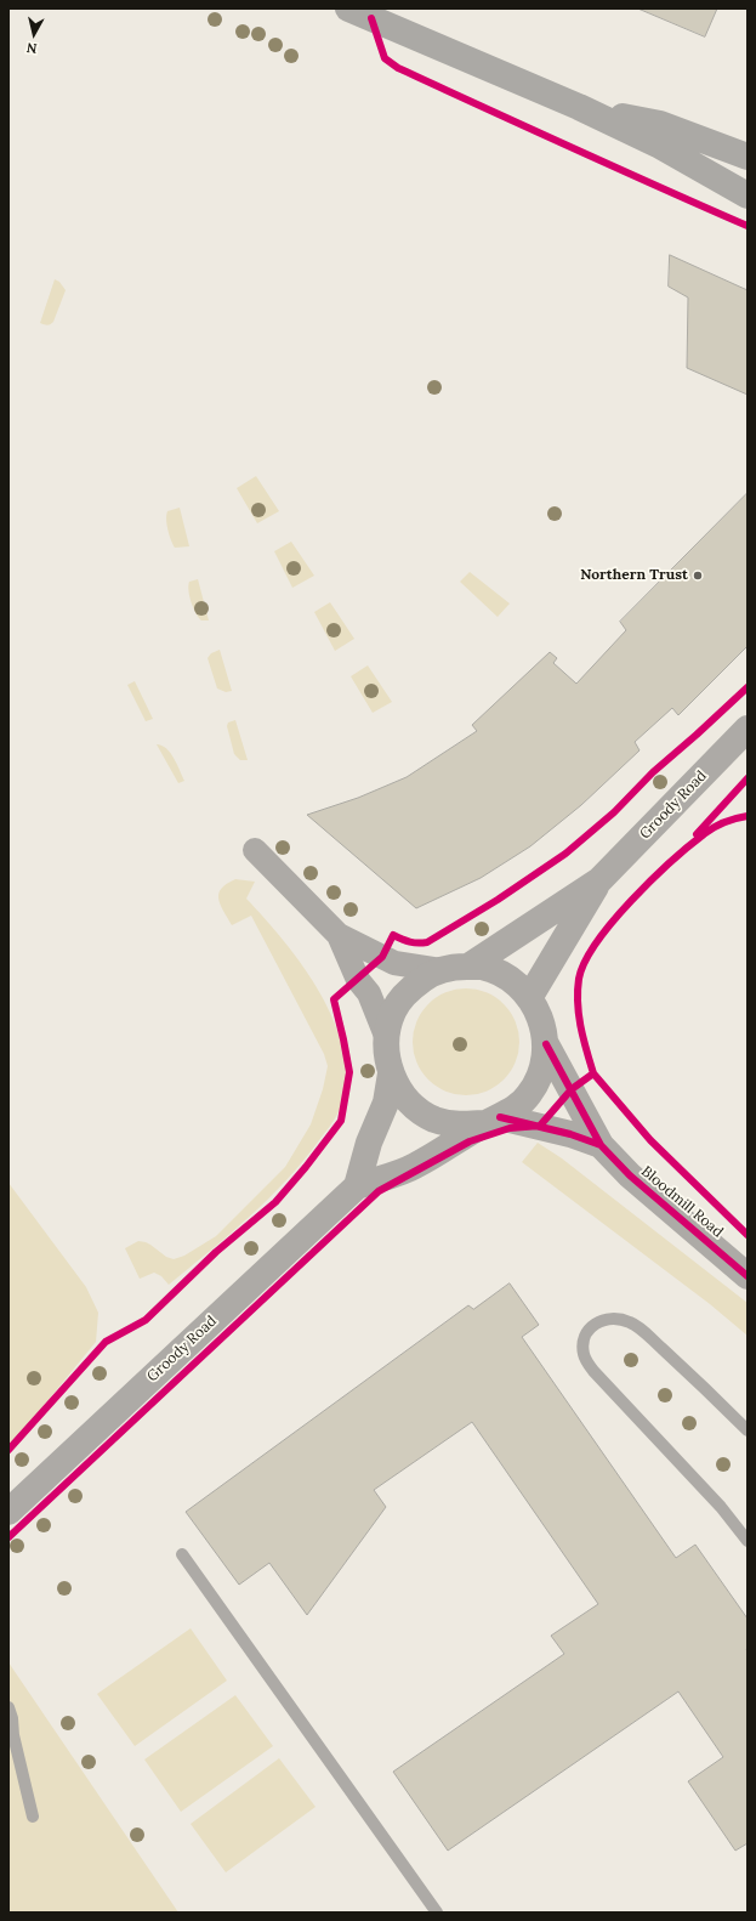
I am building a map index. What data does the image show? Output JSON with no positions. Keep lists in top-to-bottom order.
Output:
{
  "streets": {
    "street": ["Groody Road", "Bloodmill Road"]
  },
  "places": ["Northern Trust"],
  "north": "bottom"
}
